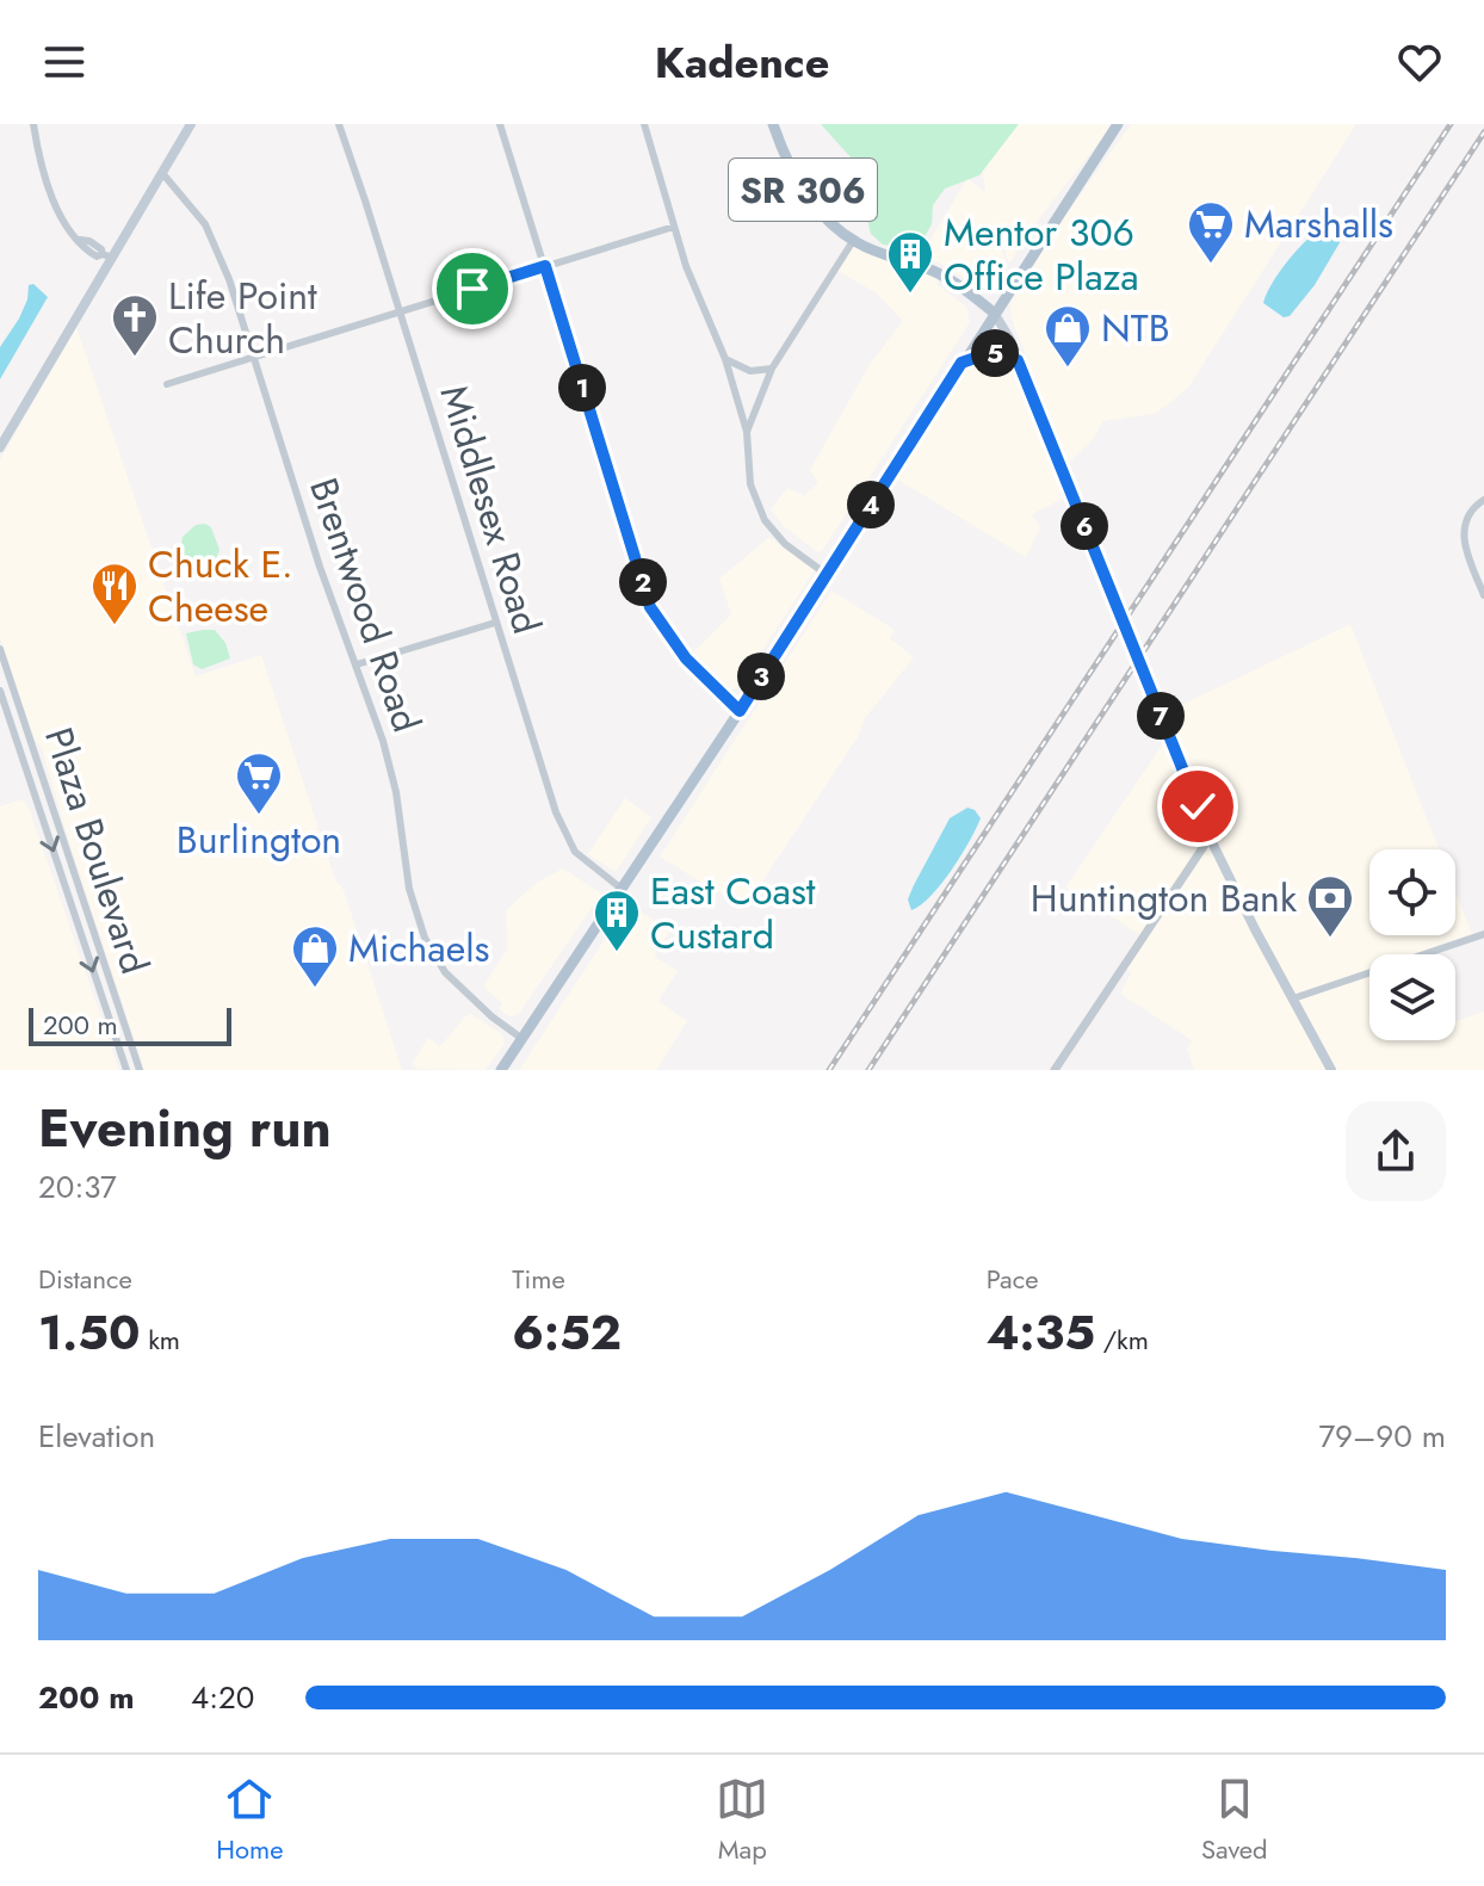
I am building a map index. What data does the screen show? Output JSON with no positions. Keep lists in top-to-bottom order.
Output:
{
  "streets": {
    "main road": ["SR 306"],
    "street": ["Middlesex Road", "Brentwood Road", "Plaza Boulevard"]
  },
  "places": {
    "supermarket": ["Marshalls", "Burlington"],
    "building": ["Mentor 306 Office Plaza", "East Coast Custard"],
    "church": ["Life Point Church"],
    "shop": ["NTB", "Michaels"],
    "restaurant": ["Chuck E. Cheese"],
    "bank": ["Huntington Bank"]
  },
  "scale_bar": "200 m",
  "page": {
    "header": "Kadence",
    "pins": [
      "5",
      "1",
      "4",
      "6",
      "2",
      "3",
      "7"
    ],
    "scale": "200 m",
    "heading": ["Evening run", "20:37"],
    "stats": [
      ["Distance", "1.50 km"],
      ["Time", "6:52"],
      ["Pace", "4:35 /km"]
    ],
    "chart": ["Elevation", "79–90 m"],
    "list": [
      {
        "name": "200 m",
        "note": "4:20"
      }
    ],
    "tabs": ["Home", "Map", "Saved"]
  }
}
